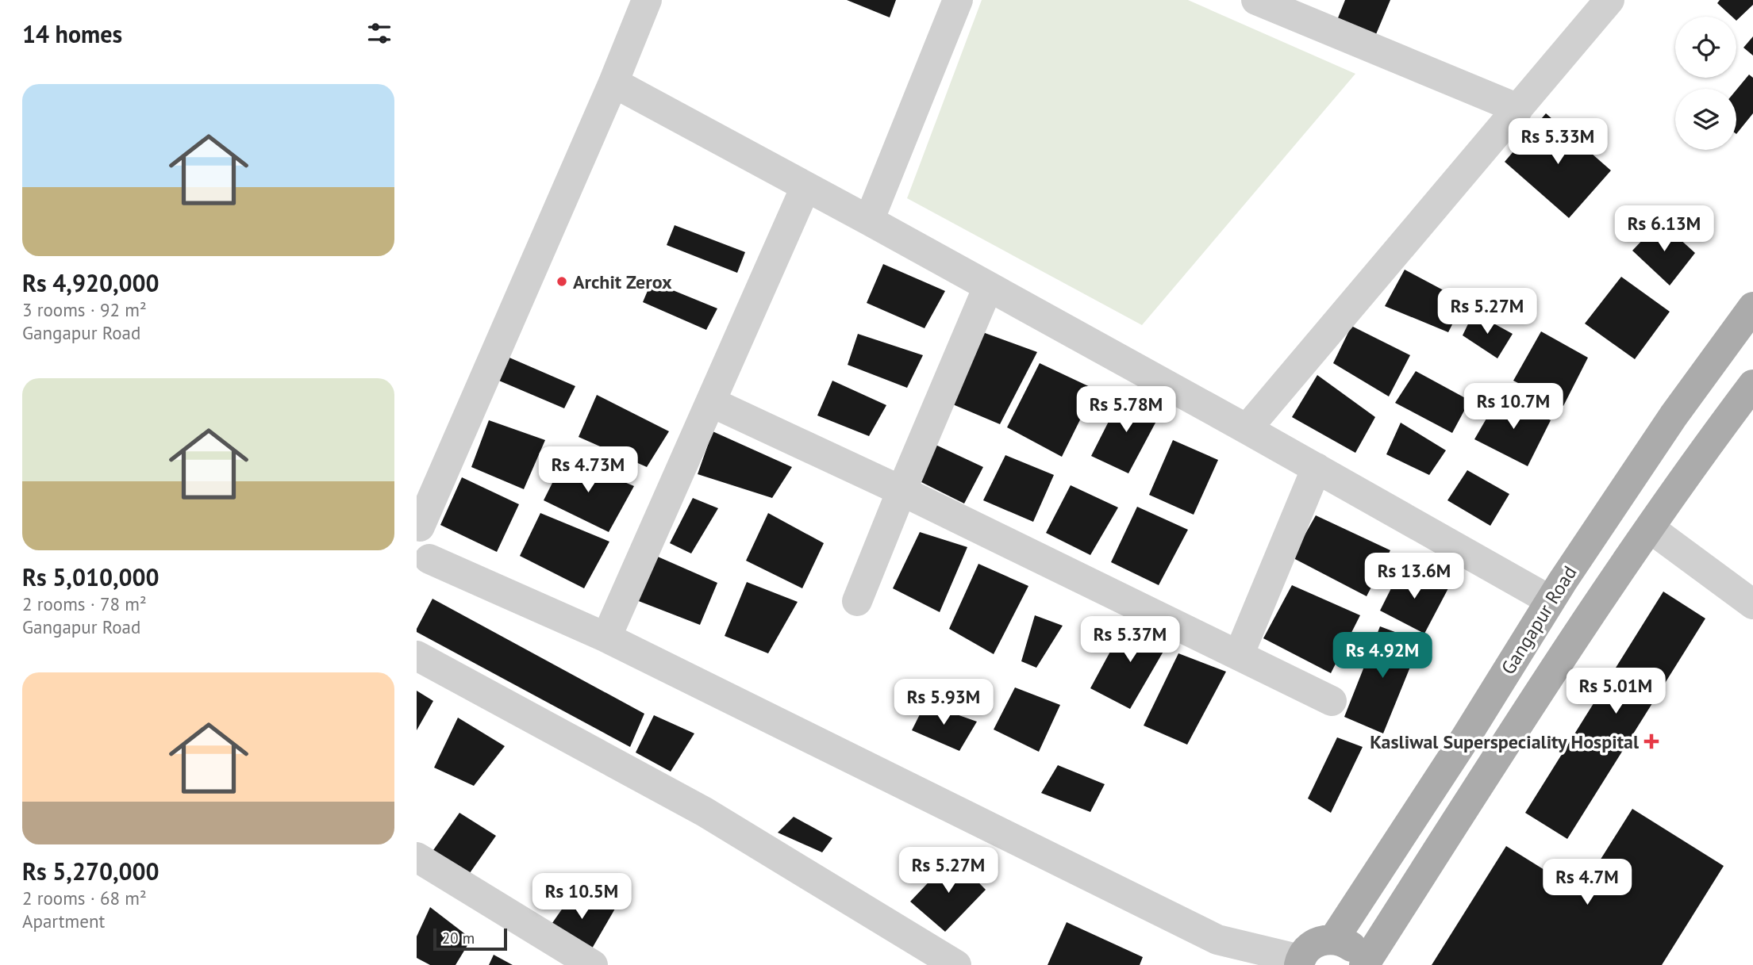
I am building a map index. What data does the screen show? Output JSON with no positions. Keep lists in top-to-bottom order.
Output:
{
  "streets": {
    "main road": ["Gangapur Road"]
  },
  "places": {
    "other": ["Archit Zerox"],
    "health": ["Kasliwal Superspeciality Hospital"]
  },
  "scale_bar": "20 m",
  "page": {
    "heading": "14 homes",
    "list": [
      {
        "name": "Rs 4,920,000",
        "note": "3 rooms · 92 m² · Gangapur Road"
      },
      {
        "name": "Rs 5,010,000",
        "note": "2 rooms · 78 m² · Gangapur Road"
      },
      {
        "name": "Rs 5,270,000",
        "note": "2 rooms · 68 m² · Apartment"
      }
    ],
    "price": [
      "Rs 5.33M",
      "Rs 6.13M",
      "Rs 5.27M",
      "Rs 10.7M",
      "Rs 5.78M",
      "Rs 4.73M",
      "Rs 13.6M",
      "Rs 5.37M",
      "Rs 4.92M",
      "Rs 5.01M",
      "Rs 5.93M",
      "Rs 5.27M",
      "Rs 4.7M",
      "Rs 10.5M"
    ],
    "scale": "20 m"
  }
}
